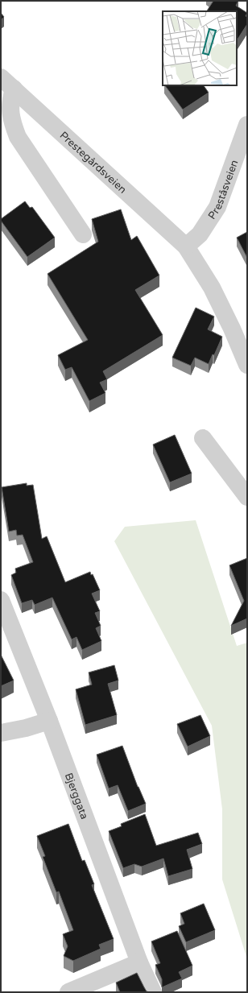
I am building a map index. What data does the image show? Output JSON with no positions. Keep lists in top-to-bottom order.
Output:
{
  "streets": {
    "street": ["Prestegårdsveien", "Preståsveien", "Bjerggata"]
  },
  "crossings": [
    ["Prestegårdsveien", "Preståsveien"]
  ]
}
